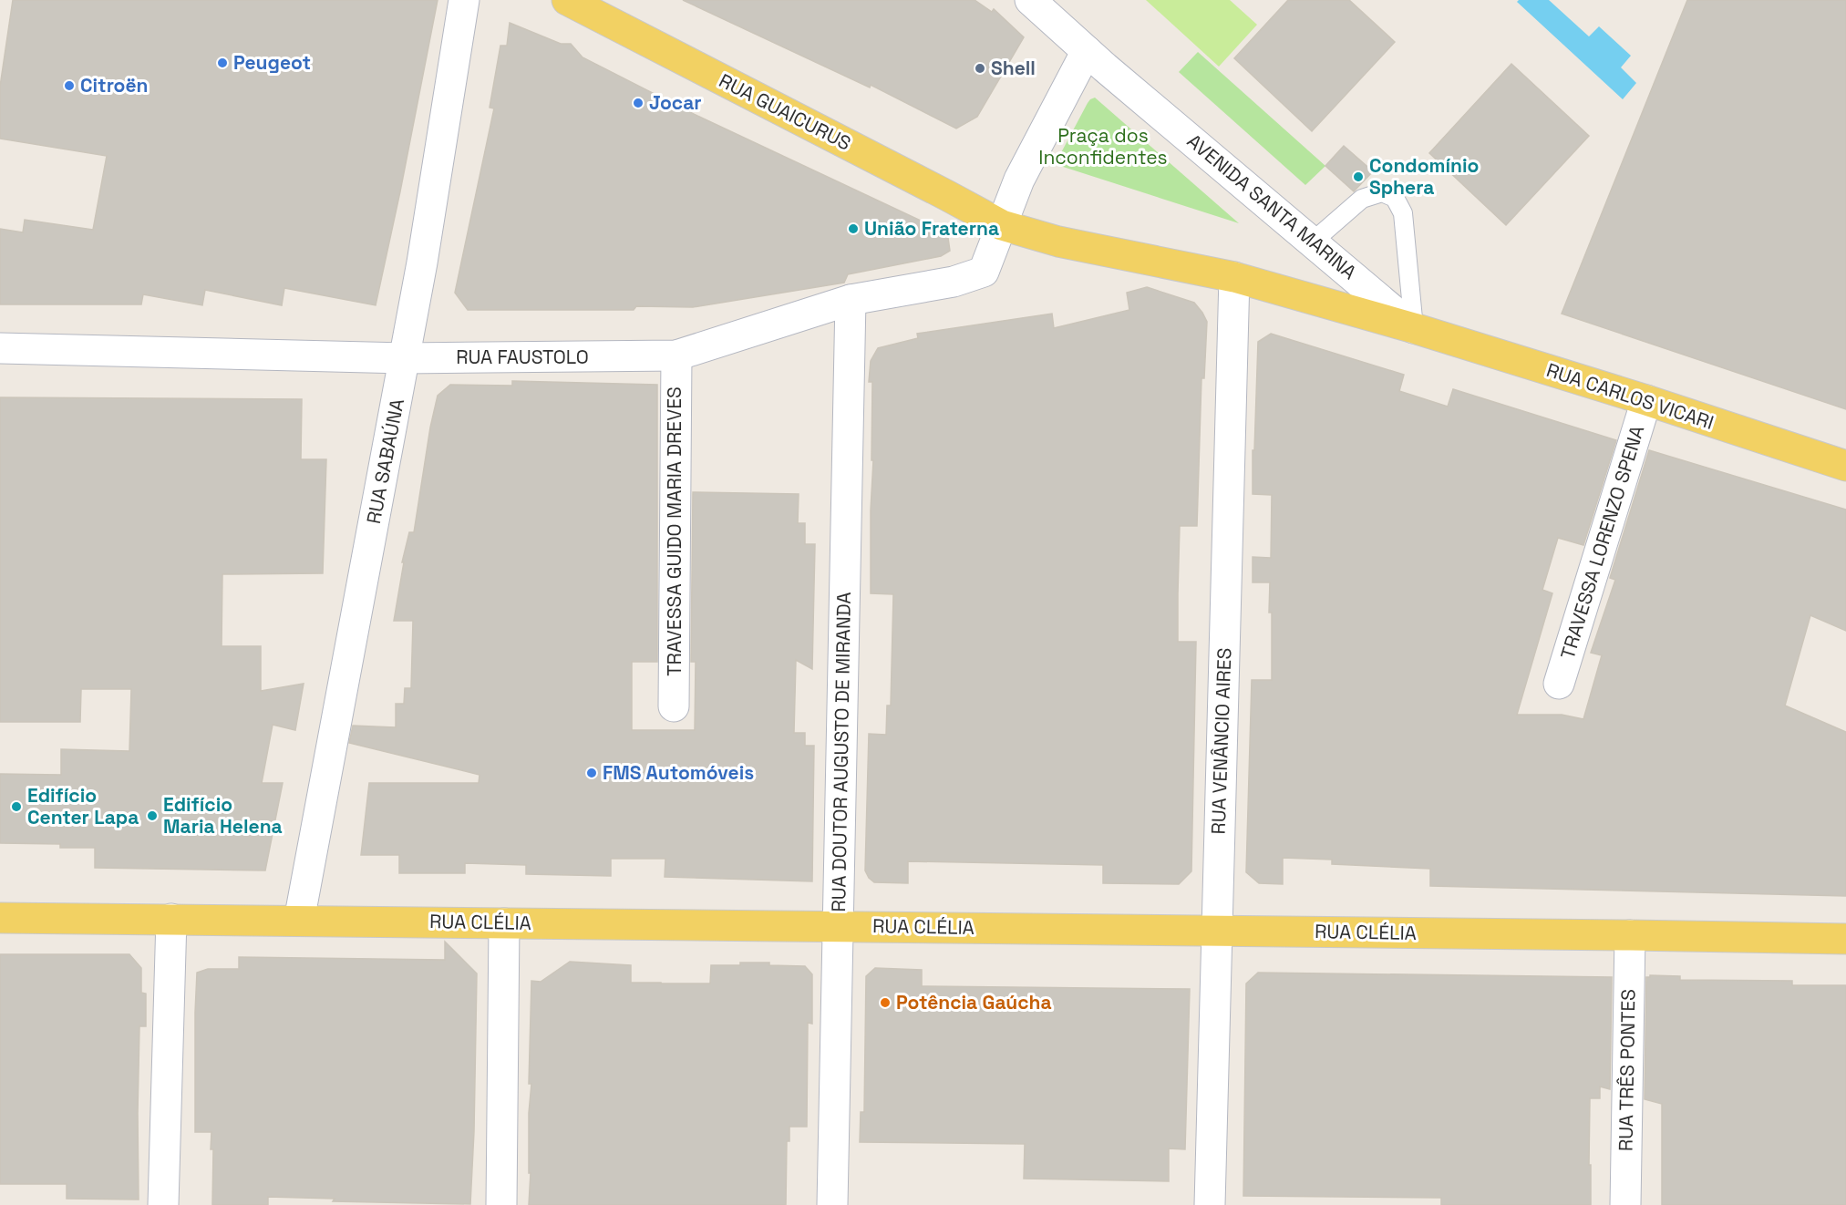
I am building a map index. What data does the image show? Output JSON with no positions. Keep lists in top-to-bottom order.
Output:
{
  "streets": {
    "main road": ["RUA GUAICURUS", "RUA CARLOS VICARI", "RUA CLÉLIA"],
    "street": [
      "AVENIDA SANTA MARINA",
      "RUA FAUSTOLO",
      "RUA SABAÚNA",
      "TRAVESSA GUIDO MARIA DREVES",
      "TRAVESSA LORENZO SPENA",
      "RUA VENÂNCIO AIRES",
      "RUA DOUTOR AUGUSTO DE MIRANDA",
      "RUA TRÊS PONTES"
    ]
  },
  "crossings": [
    ["RUA GUAICURUS", "RUA FAUSTOLO"],
    ["AVENIDA SANTA MARINA", "RUA CARLOS VICARI"],
    ["RUA FAUSTOLO", "RUA SABAÚNA"],
    ["RUA FAUSTOLO", "TRAVESSA GUIDO MARIA DREVES"],
    ["RUA FAUSTOLO", "RUA DOUTOR AUGUSTO DE MIRANDA"],
    ["RUA CARLOS VICARI", "TRAVESSA LORENZO SPENA"],
    ["RUA SABAÚNA", "RUA CLÉLIA"],
    ["RUA VENÂNCIO AIRES", "RUA CLÉLIA"],
    ["RUA DOUTOR AUGUSTO DE MIRANDA", "RUA CLÉLIA"],
    ["RUA CLÉLIA", "RUA TRÊS PONTES"]
  ],
  "parks": ["Praça dos Inconfidentes"],
  "places": [
    "Peugeot",
    "Shell",
    "Citroën",
    "Jocar",
    "Condomínio Sphera",
    "União Fraterna",
    "FMS Automóveis",
    "Edifício Center Lapa",
    "Edifício Maria Helena",
    "Potência Gaúcha"
  ]
}
